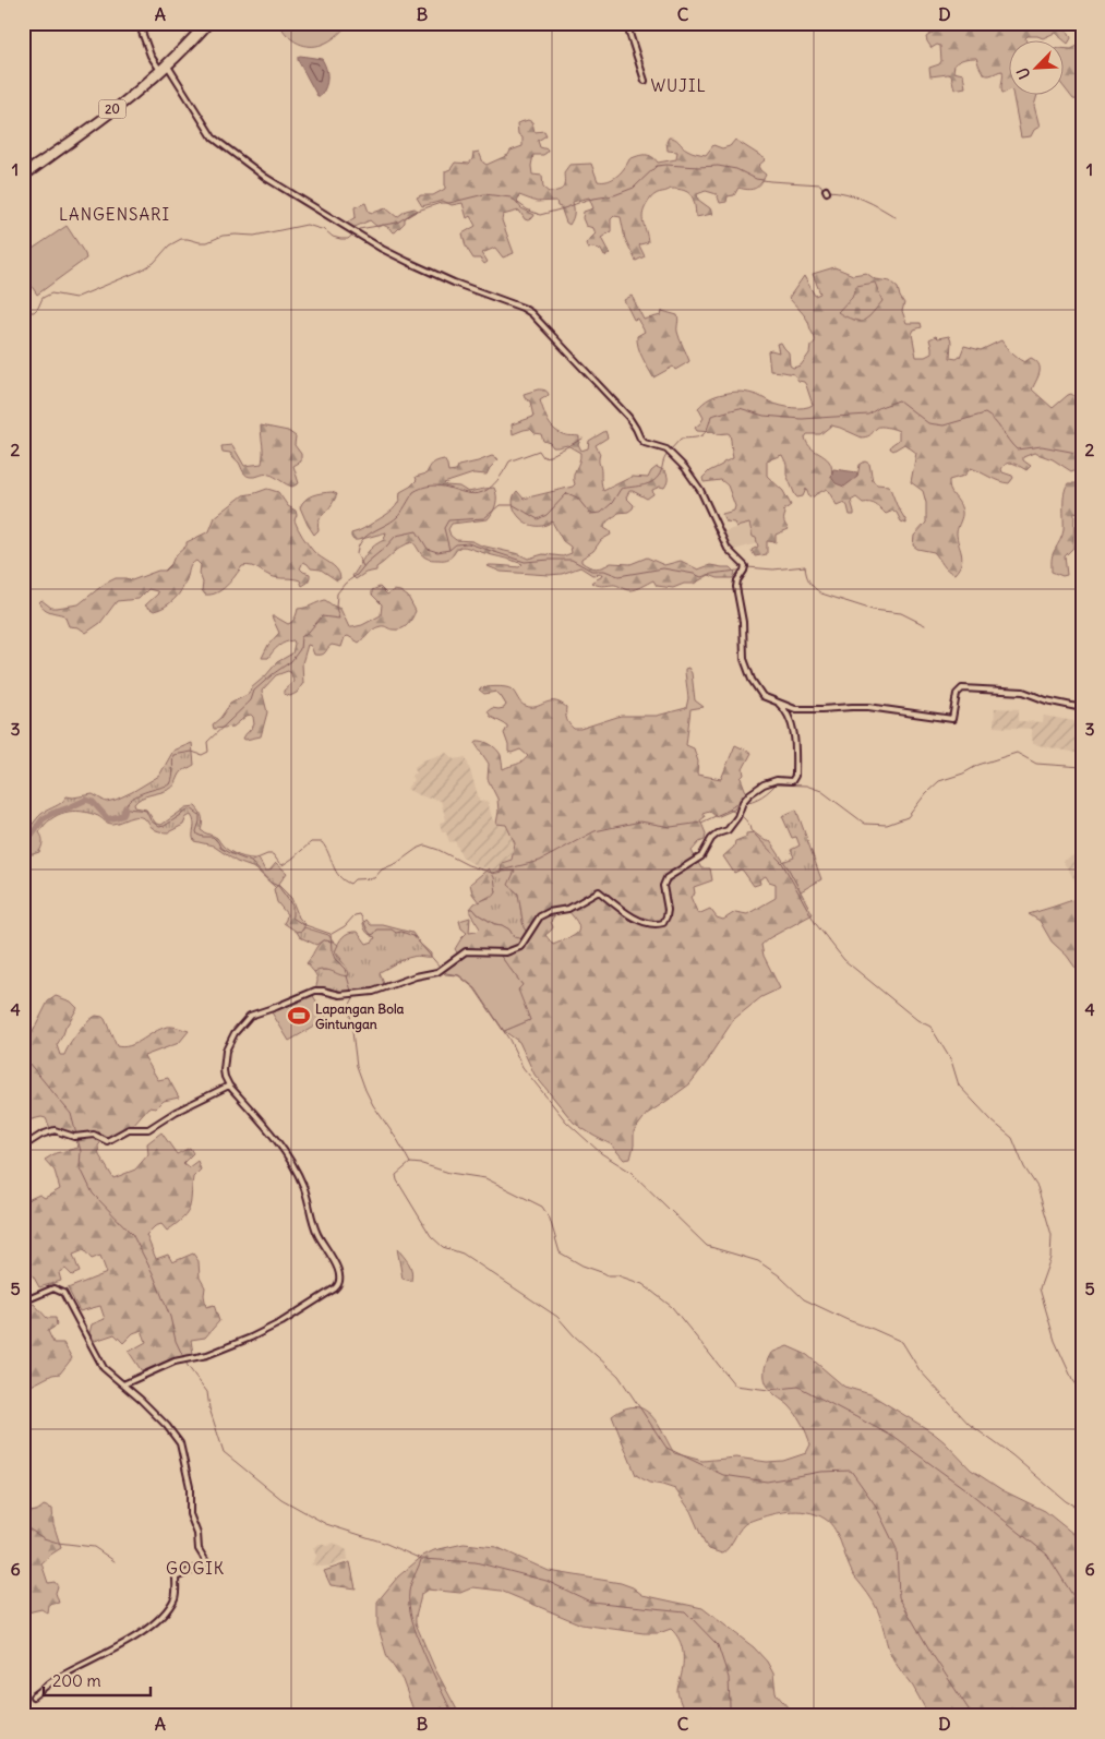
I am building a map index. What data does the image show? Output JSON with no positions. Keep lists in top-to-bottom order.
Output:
{
  "streets": {
    "highway": ["20"]
  },
  "districts": ["WUJIL", "LANGENSARI", "GOGIK"],
  "places": {
    "sports": ["Lapangan Bola Gintungan"]
  },
  "scale_bar": "200 m",
  "north": "bottom left",
  "grid": {
    "columns": [
      "A",
      "B",
      "C",
      "D"
    ],
    "rows": [
      "1",
      "2",
      "3",
      "4",
      "5",
      "6"
    ]
  }
}
